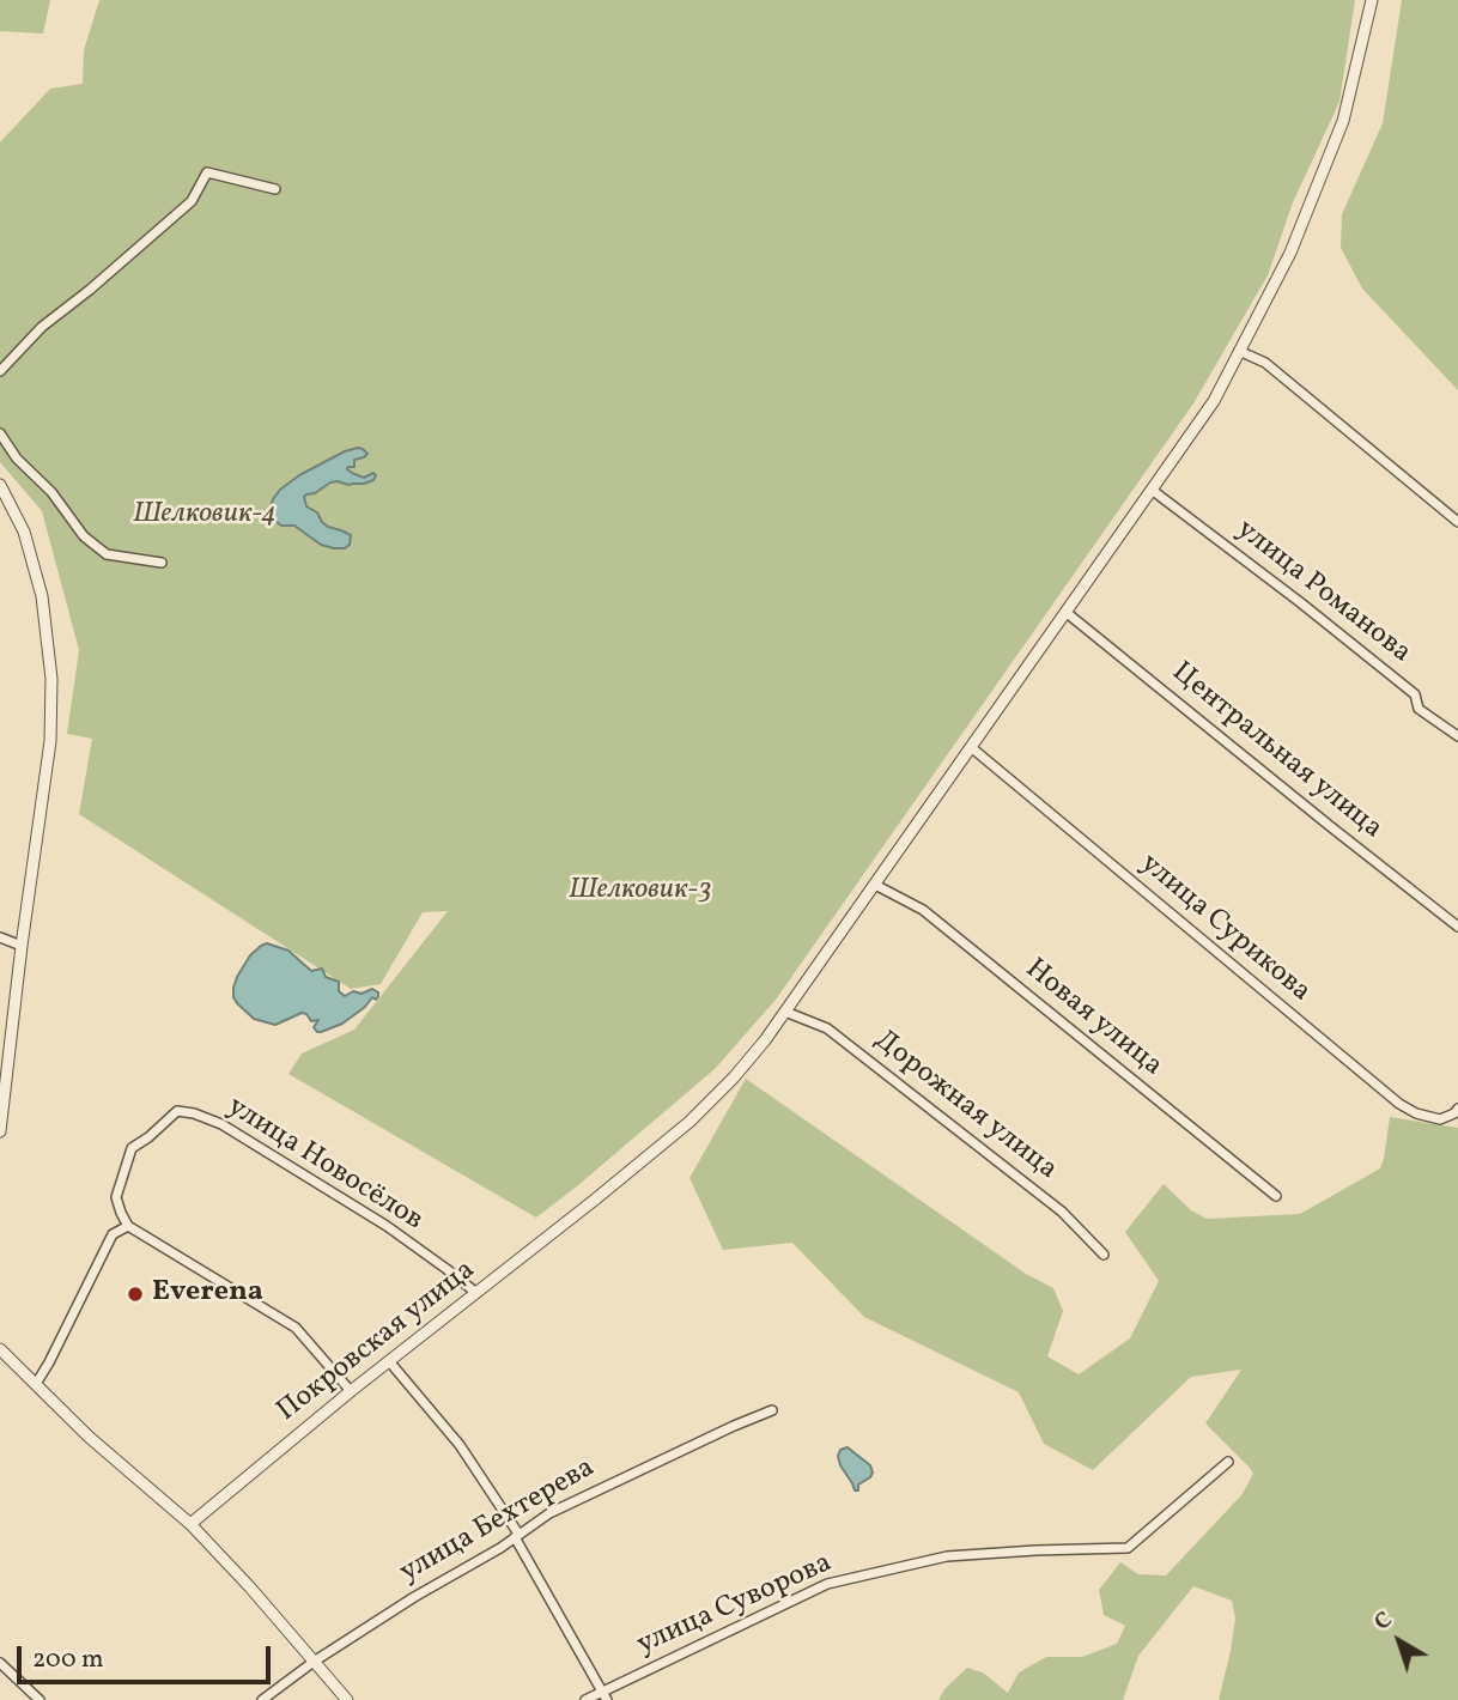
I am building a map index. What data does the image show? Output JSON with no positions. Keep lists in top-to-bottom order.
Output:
{
  "streets": {
    "street": [
      "улица Романова",
      "Центральная улица",
      "улица Сурикова",
      "Новая улица",
      "Дорожная улица",
      "улица Новосёлов",
      "Покровская улица",
      "улица Бехтерева",
      "улица Суворова"
    ]
  },
  "crossings": [
    ["улица Романова", "Покровская улица"],
    ["Центральная улица", "Покровская улица"],
    ["улица Сурикова", "Покровская улица"],
    ["Новая улица", "Покровская улица"],
    ["Дорожная улица", "Покровская улица"],
    ["улица Новосёлов", "Покровская улица"]
  ],
  "parks": ["Шелковик-4", "Шелковик-3"],
  "places": ["Everena"],
  "scale_bar": "200 m",
  "north": "top left"
}
